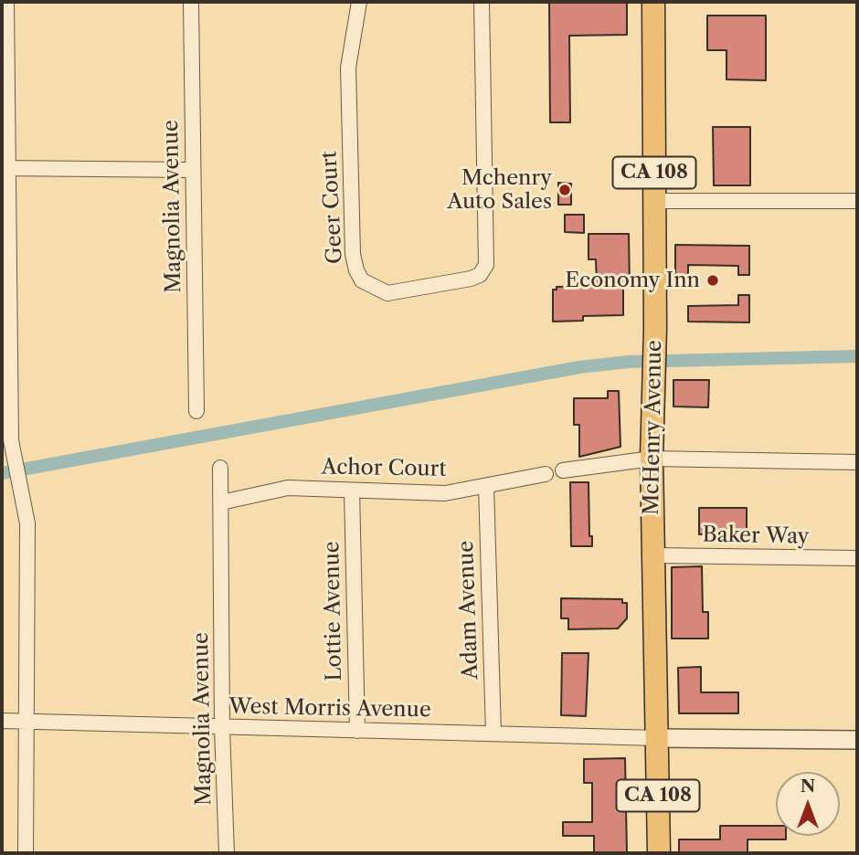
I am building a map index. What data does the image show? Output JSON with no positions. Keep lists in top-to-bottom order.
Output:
{
  "streets": {
    "main road": ["CA 108", "McHenry Avenue"],
    "street": [
      "Magnolia Avenue",
      "Geer Court",
      "Achor Court",
      "Baker Way",
      "Adam Avenue",
      "Lottie Avenue",
      "West Morris Avenue"
    ]
  },
  "crossings": [
    ["Magnolia Avenue", "Achor Court"],
    ["Magnolia Avenue", "West Morris Avenue"],
    ["McHenry Avenue", "Baker Way"],
    ["McHenry Avenue", "West Morris Avenue"],
    ["Achor Court", "Adam Avenue"],
    ["Achor Court", "Lottie Avenue"],
    ["Adam Avenue", "West Morris Avenue"],
    ["Lottie Avenue", "West Morris Avenue"]
  ],
  "places": ["Mchenry Auto Sales", "Economy Inn"],
  "north": "top"
}
